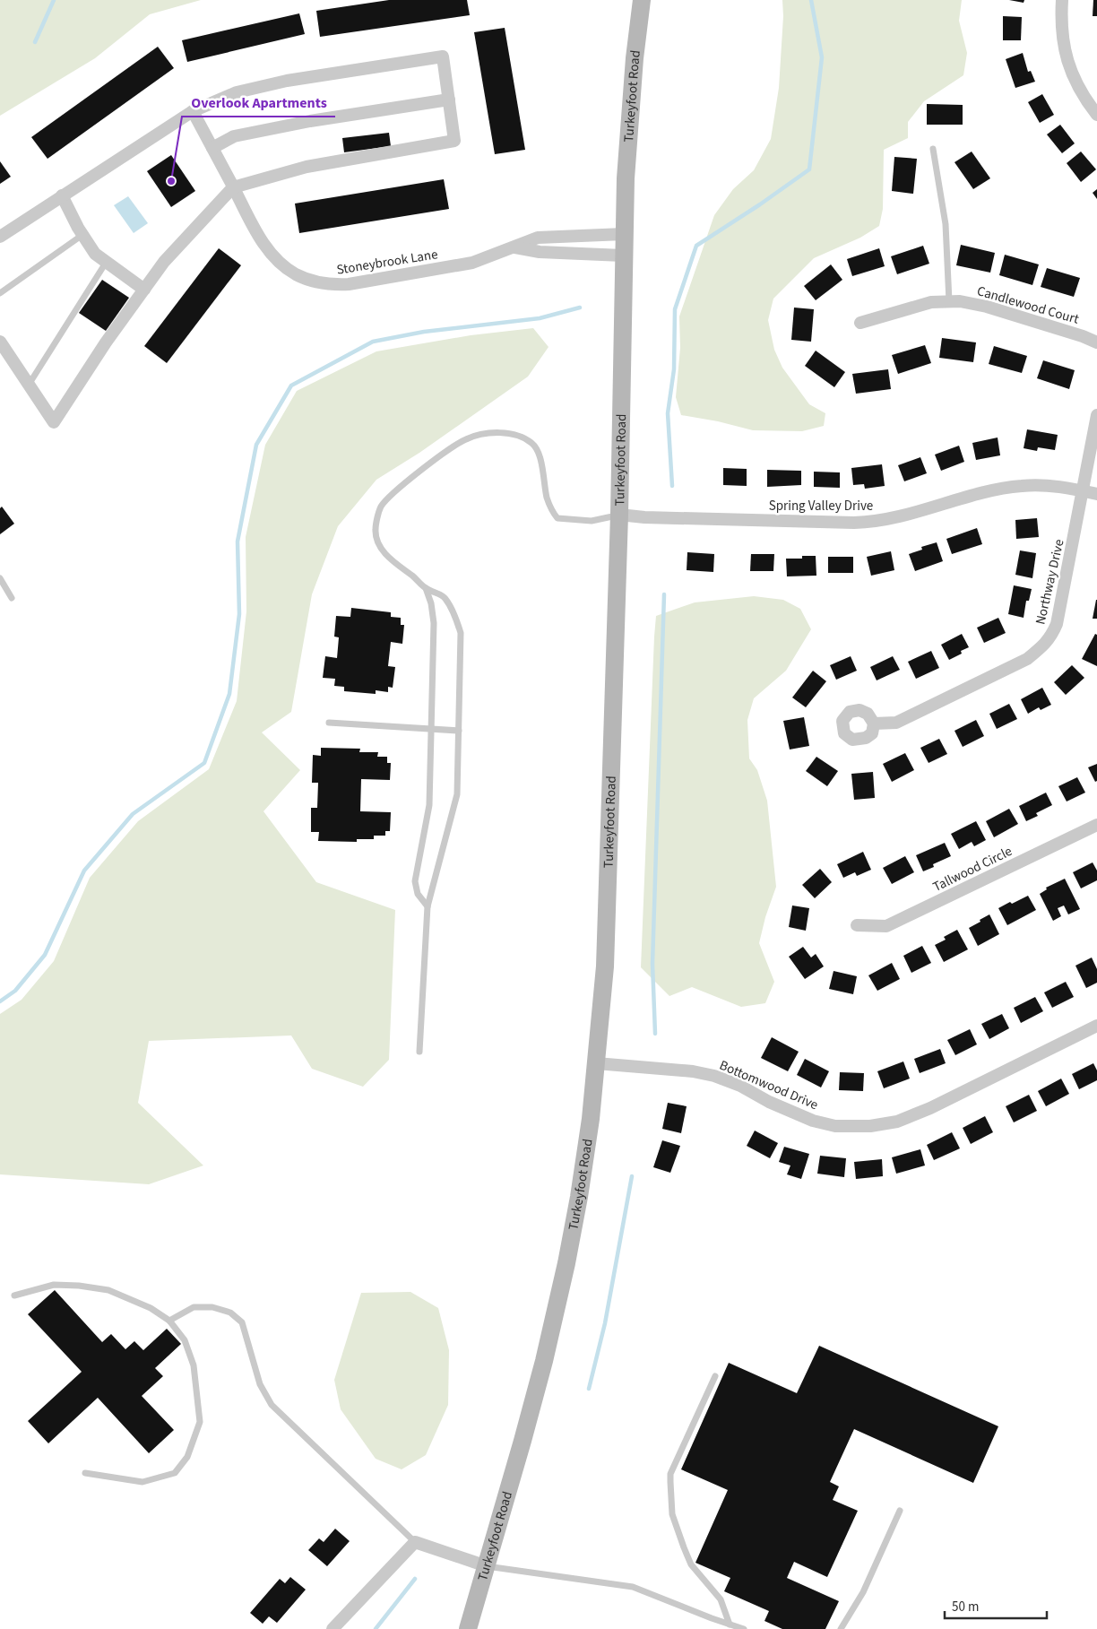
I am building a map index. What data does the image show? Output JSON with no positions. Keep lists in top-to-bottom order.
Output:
{
  "streets": {
    "main road": ["Turkeyfoot Road"],
    "street": [
      "Stoneybrook Lane",
      "Candlewood Court",
      "Spring Valley Drive",
      "Northway Drive",
      "Tallwood Circle",
      "Bottomwood Drive"
    ]
  },
  "crossings": [
    ["Turkeyfoot Road", "Stoneybrook Lane"],
    ["Turkeyfoot Road", "Spring Valley Drive"],
    ["Turkeyfoot Road", "Bottomwood Drive"],
    ["Spring Valley Drive", "Northway Drive"]
  ],
  "places": ["Overlook Apartments"],
  "scale_bar": "50 m"
}
